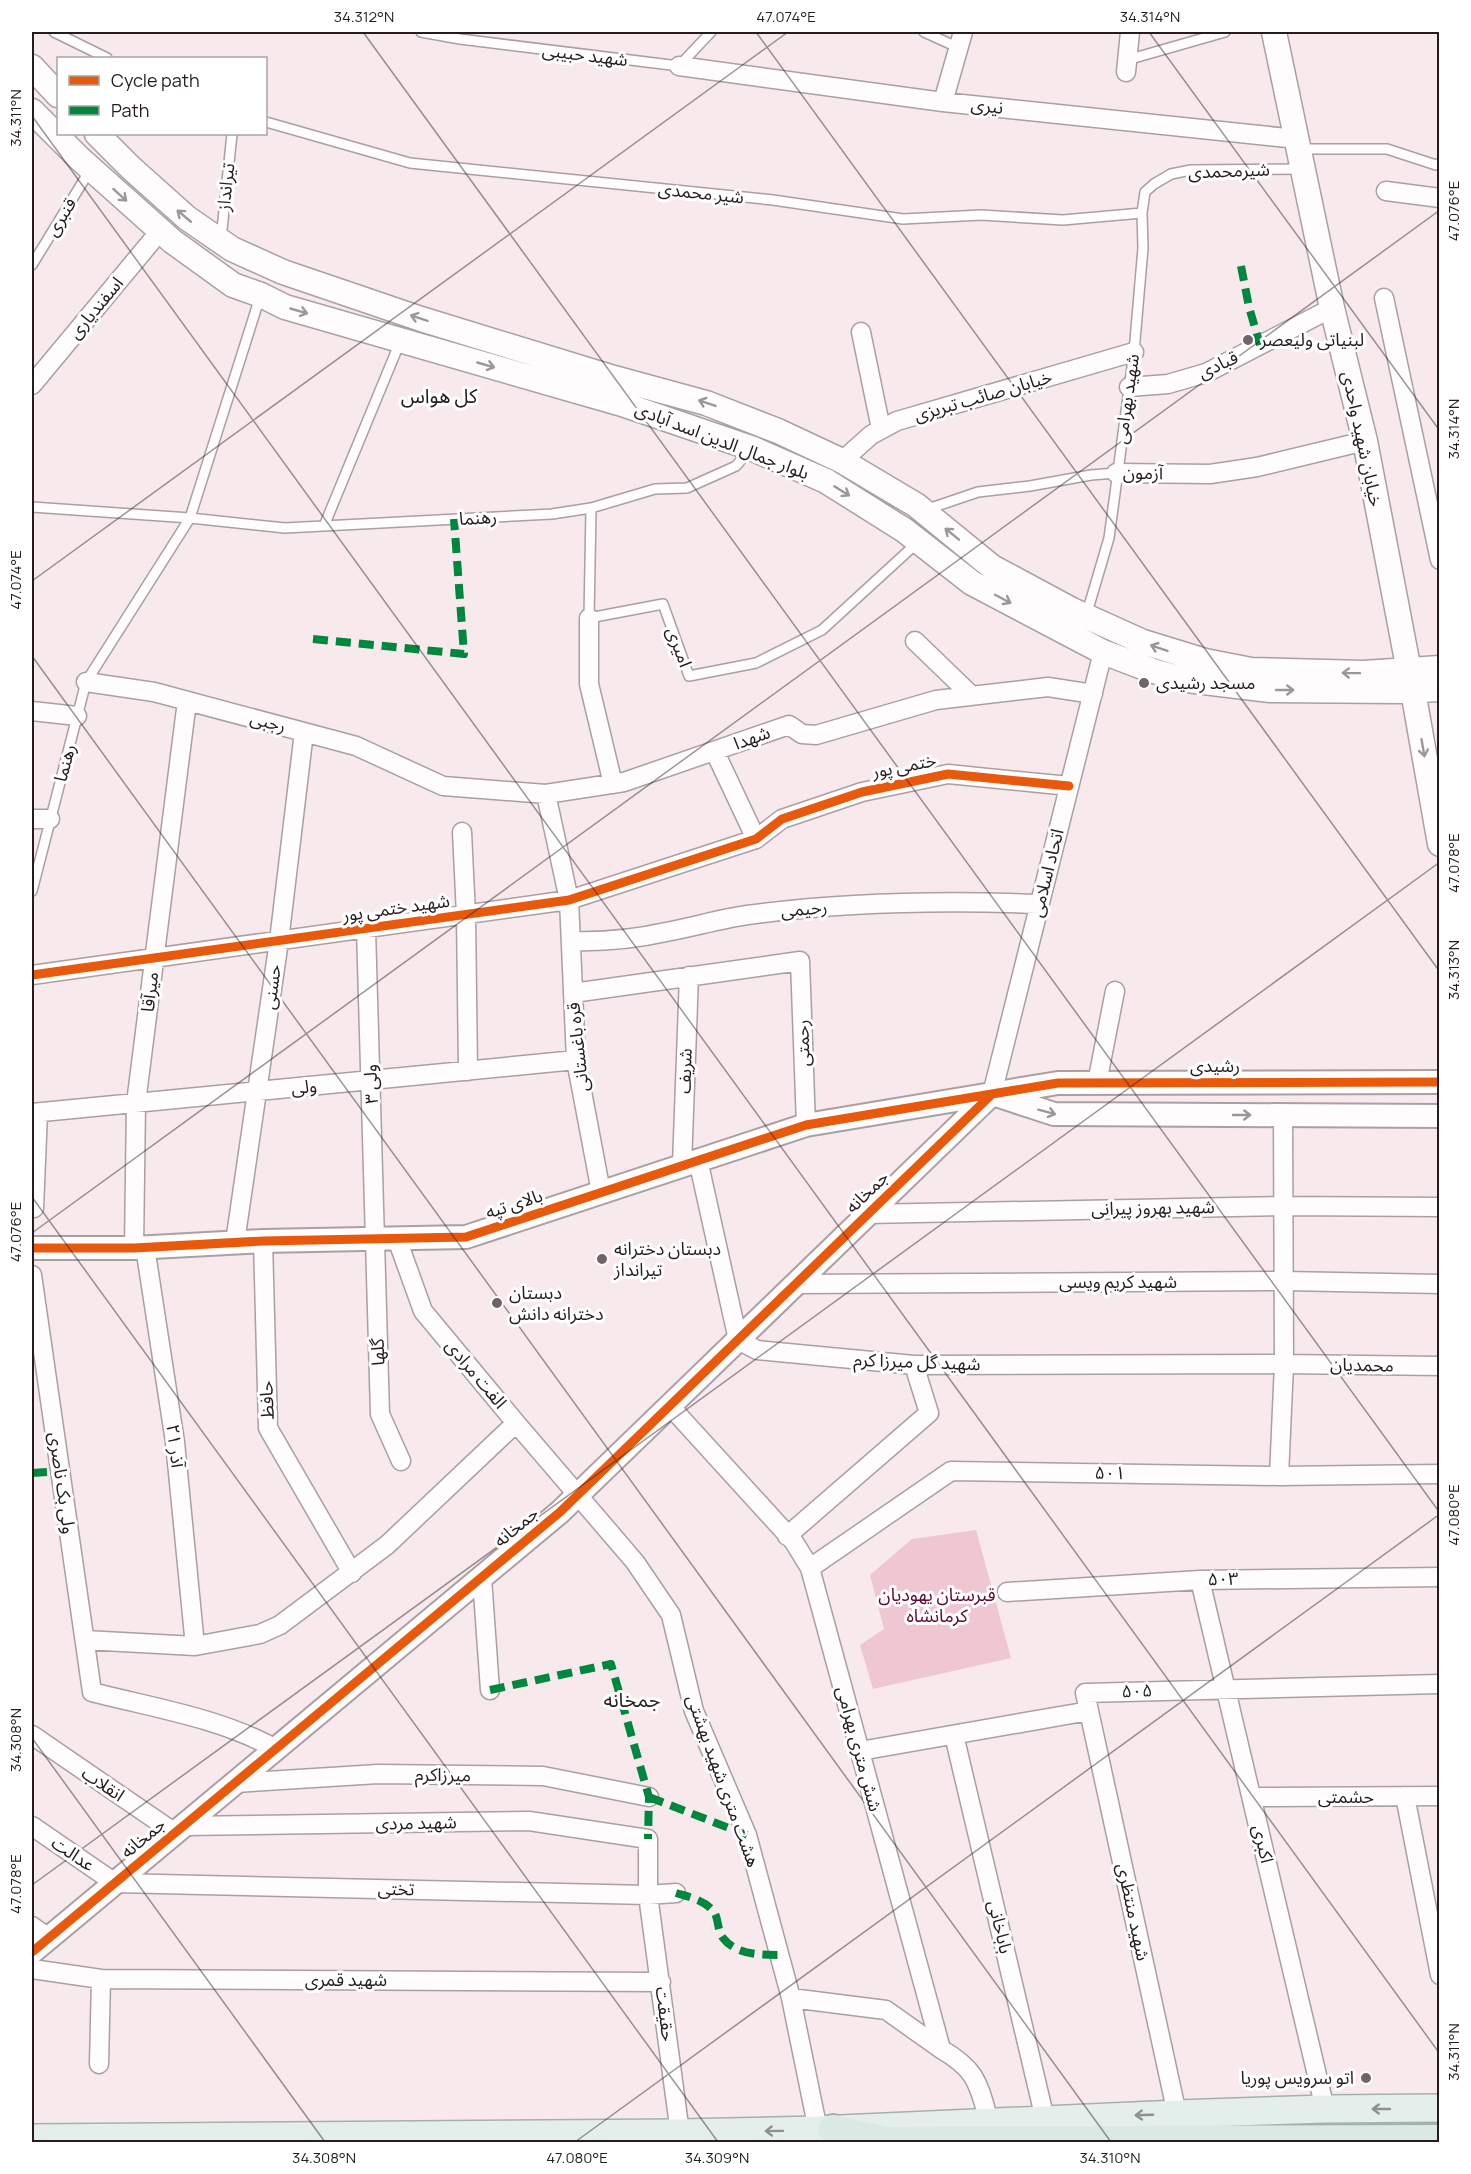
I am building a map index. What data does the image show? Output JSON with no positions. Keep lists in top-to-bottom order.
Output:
{
  "streets": {
    "main road": ["خیابان شهید واحدی", "بلوار جمال الدین اسد آبادی"],
    "street": [
      "نیری",
      "اسفندیاری",
      "قبادی",
      "خیابان صائب تبریزی",
      "آزمون",
      "رجبی",
      "شهدا",
      "ختمی پور",
      "اتحاد اسلامی",
      "شهید ختمی پور",
      "رحیمی",
      "حسنی",
      "میرآقا",
      "رحمتی",
      "قره باغستانی",
      "رشیدی",
      "شریف",
      "ولی ۳",
      "ولی",
      "جمخانه",
      "بالای تپه",
      "شهید بهروز پیرانی",
      "شهید کریم ویسی",
      "گلها",
      "شهید گل میرزا کرم",
      "محمدیان",
      "الفت مرادی",
      "حافظ",
      "۲۱ آذر",
      "۵۰۱",
      "ولی بک ناصری",
      "۵۰۳",
      "۵۰۵",
      "شش متری بهرامی",
      "میرزاکرم",
      "هشت متری شهید بهشتی",
      "انقلاب",
      "حشمتی",
      "شهید مردی",
      "اکبری",
      "عدالت",
      "تختی",
      "شهید منتظری",
      "باباخانی",
      "شهید قمری",
      "حقیقت"
    ],
    "lane": [
      "شهید حبیبی",
      "شیرمحمدی",
      "تیرانداز",
      "شیر محمدی",
      "قنبری",
      "شهید بهرامی",
      "رهنما",
      "امیری"
    ]
  },
  "crossings": [
    ["شهید حبیبی", "نیری"],
    ["نیری", "شیرمحمدی"],
    ["نیری", "خیابان شهید واحدی"],
    ["شیرمحمدی", "شیر محمدی"],
    ["شیرمحمدی", "شهید بهرامی"],
    ["شیرمحمدی", "خیابان شهید واحدی"],
    ["تیرانداز", "بلوار جمال الدین اسد آبادی"],
    ["شیر محمدی", "شهید بهرامی"],
    ["قنبری", "بلوار جمال الدین اسد آبادی"],
    ["اسفندیاری", "بلوار جمال الدین اسد آبادی"],
    ["قبادی", "شهید بهرامی"],
    ["قبادی", "خیابان شهید واحدی"],
    ["خیابان صائب تبریزی", "شهید بهرامی"],
    ["خیابان صائب تبریزی", "بلوار جمال الدین اسد آبادی"],
    ["شهید بهرامی", "بلوار جمال الدین اسد آبادی"],
    ["شهید بهرامی", "آزمون"],
    ["خیابان شهید واحدی", "بلوار جمال الدین اسد آبادی"],
    ["خیابان شهید واحدی", "آزمون"],
    ["بلوار جمال الدین اسد آبادی", "آزمون"],
    ["بلوار جمال الدین اسد آبادی", "رهنما"],
    ["بلوار جمال الدین اسد آبادی", "امیری"],
    ["بلوار جمال الدین اسد آبادی", "اتحاد اسلامی"],
    ["رهنما", "رجبی"],
    ["رجبی", "شهدا"],
    ["رجبی", "حسنی"],
    ["رجبی", "میرآقا"],
    ["شهدا", "اتحاد اسلامی"],
    ["شهدا", "قره باغستانی"],
    ["ختمی پور", "اتحاد اسلامی"],
    ["ختمی پور", "شهید ختمی پور"],
    ["اتحاد اسلامی", "رحیمی"],
    ["اتحاد اسلامی", "رشیدی"],
    ["اتحاد اسلامی", "جمخانه"],
    ["اتحاد اسلامی", "بالای تپه"],
    ["شهید ختمی پور", "حسنی"],
    ["شهید ختمی پور", "میرآقا"],
    ["شهید ختمی پور", "قره باغستانی"],
    ["شهید ختمی پور", "ولی ۳"],
    ["رحیمی", "قره باغستانی"],
    ["حسنی", "ولی"],
    ["حسنی", "بالای تپه"],
    ["میرآقا", "ولی"],
    ["میرآقا", "بالای تپه"],
    ["میرآقا", "۲۱ آذر"],
    ["رحمتی", "شریف"],
    ["رحمتی", "بالای تپه"],
    ["قره باغستانی", "ولی"],
    ["قره باغستانی", "بالای تپه"],
    ["رشیدی", "جمخانه"],
    ["رشیدی", "بالای تپه"],
    ["شریف", "بالای تپه"],
    ["ولی ۳", "ولی"],
    ["ولی ۳", "بالای تپه"],
    ["ولی ۳", "گلها"],
    ["ولی ۳", "الفت مرادی"],
    ["جمخانه", "بالای تپه"],
    ["جمخانه", "شهید بهروز پیرانی"],
    ["جمخانه", "شهید کریم ویسی"],
    ["جمخانه", "شهید گل میرزا کرم"],
    ["جمخانه", "الفت مرادی"],
    ["جمخانه", "ولی بک ناصری"],
    ["جمخانه", "شش متری بهرامی"],
    ["جمخانه", "میرزاکرم"],
    ["جمخانه", "هشت متری شهید بهشتی"],
    ["جمخانه", "انقلاب"],
    ["جمخانه", "شهید مردی"],
    ["جمخانه", "عدالت"],
    ["جمخانه", "تختی"],
    ["بالای تپه", "گلها"],
    ["بالای تپه", "الفت مرادی"],
    ["بالای تپه", "حافظ"],
    ["بالای تپه", "۲۱ آذر"],
    ["گلها", "الفت مرادی"],
    ["شهید گل میرزا کرم", "محمدیان"],
    ["الفت مرادی", "هشت متری شهید بهشتی"],
    ["۵۰۱", "شش متری بهرامی"],
    ["۵۰۳", "اکبری"],
    ["۵۰۵", "اکبری"],
    ["۵۰۵", "شهید منتظری"],
    ["انقلاب", "شهید مردی"],
    ["حشمتی", "اکبری"],
    ["شهید مردی", "حقیقت"],
    ["عدالت", "تختی"],
    ["تختی", "حقیقت"],
    ["شهید قمری", "حقیقت"]
  ],
  "districts": ["کل هواس", "جمخانه"],
  "parks": ["قبرستان یهودیان کرمانشاه"],
  "places": [
    "لبنیاتی ولیعصر",
    "مسجد رشیدی",
    "دبستان دخترانه تیرانداز",
    "دبستان دخترانه دانش",
    "اتو سرویس پوریا"
  ],
  "legend": ["Cycle path", "Path"],
  "coordinates": [
    "34.312°N",
    "47.074°E",
    "34.314°N",
    "34.311°N",
    "47.076°E",
    "47.078°E",
    "34.313°N",
    "47.080°E",
    "34.308°N",
    "34.309°N",
    "34.310°N"
  ]
}
